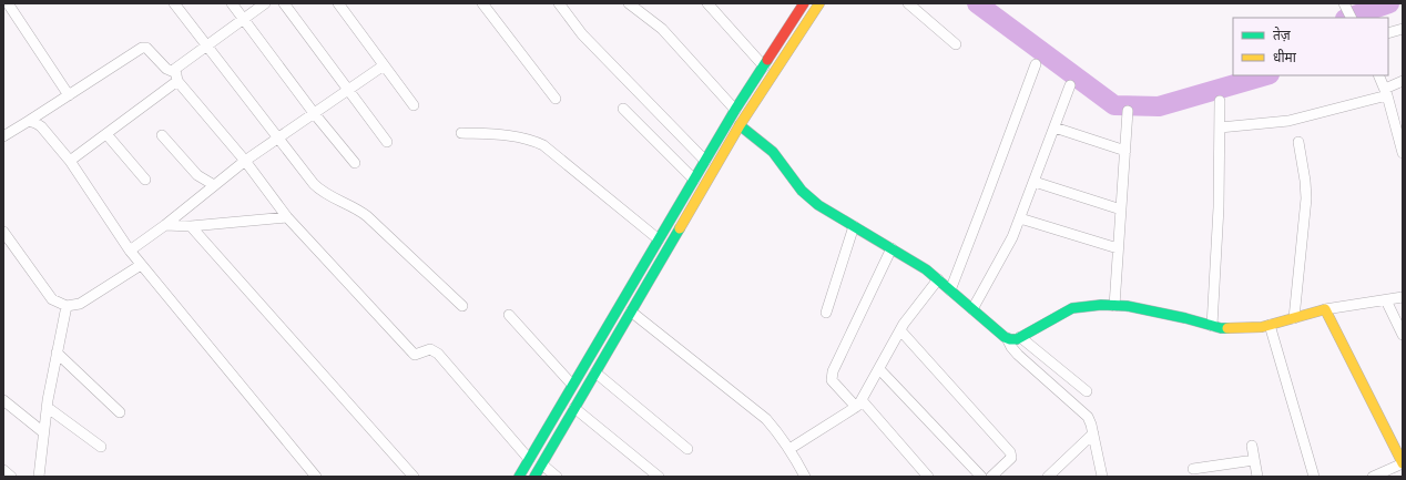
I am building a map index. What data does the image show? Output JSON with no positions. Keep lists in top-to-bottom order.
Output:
{
  "legend": ["तेज़", "धीमा"]
}
